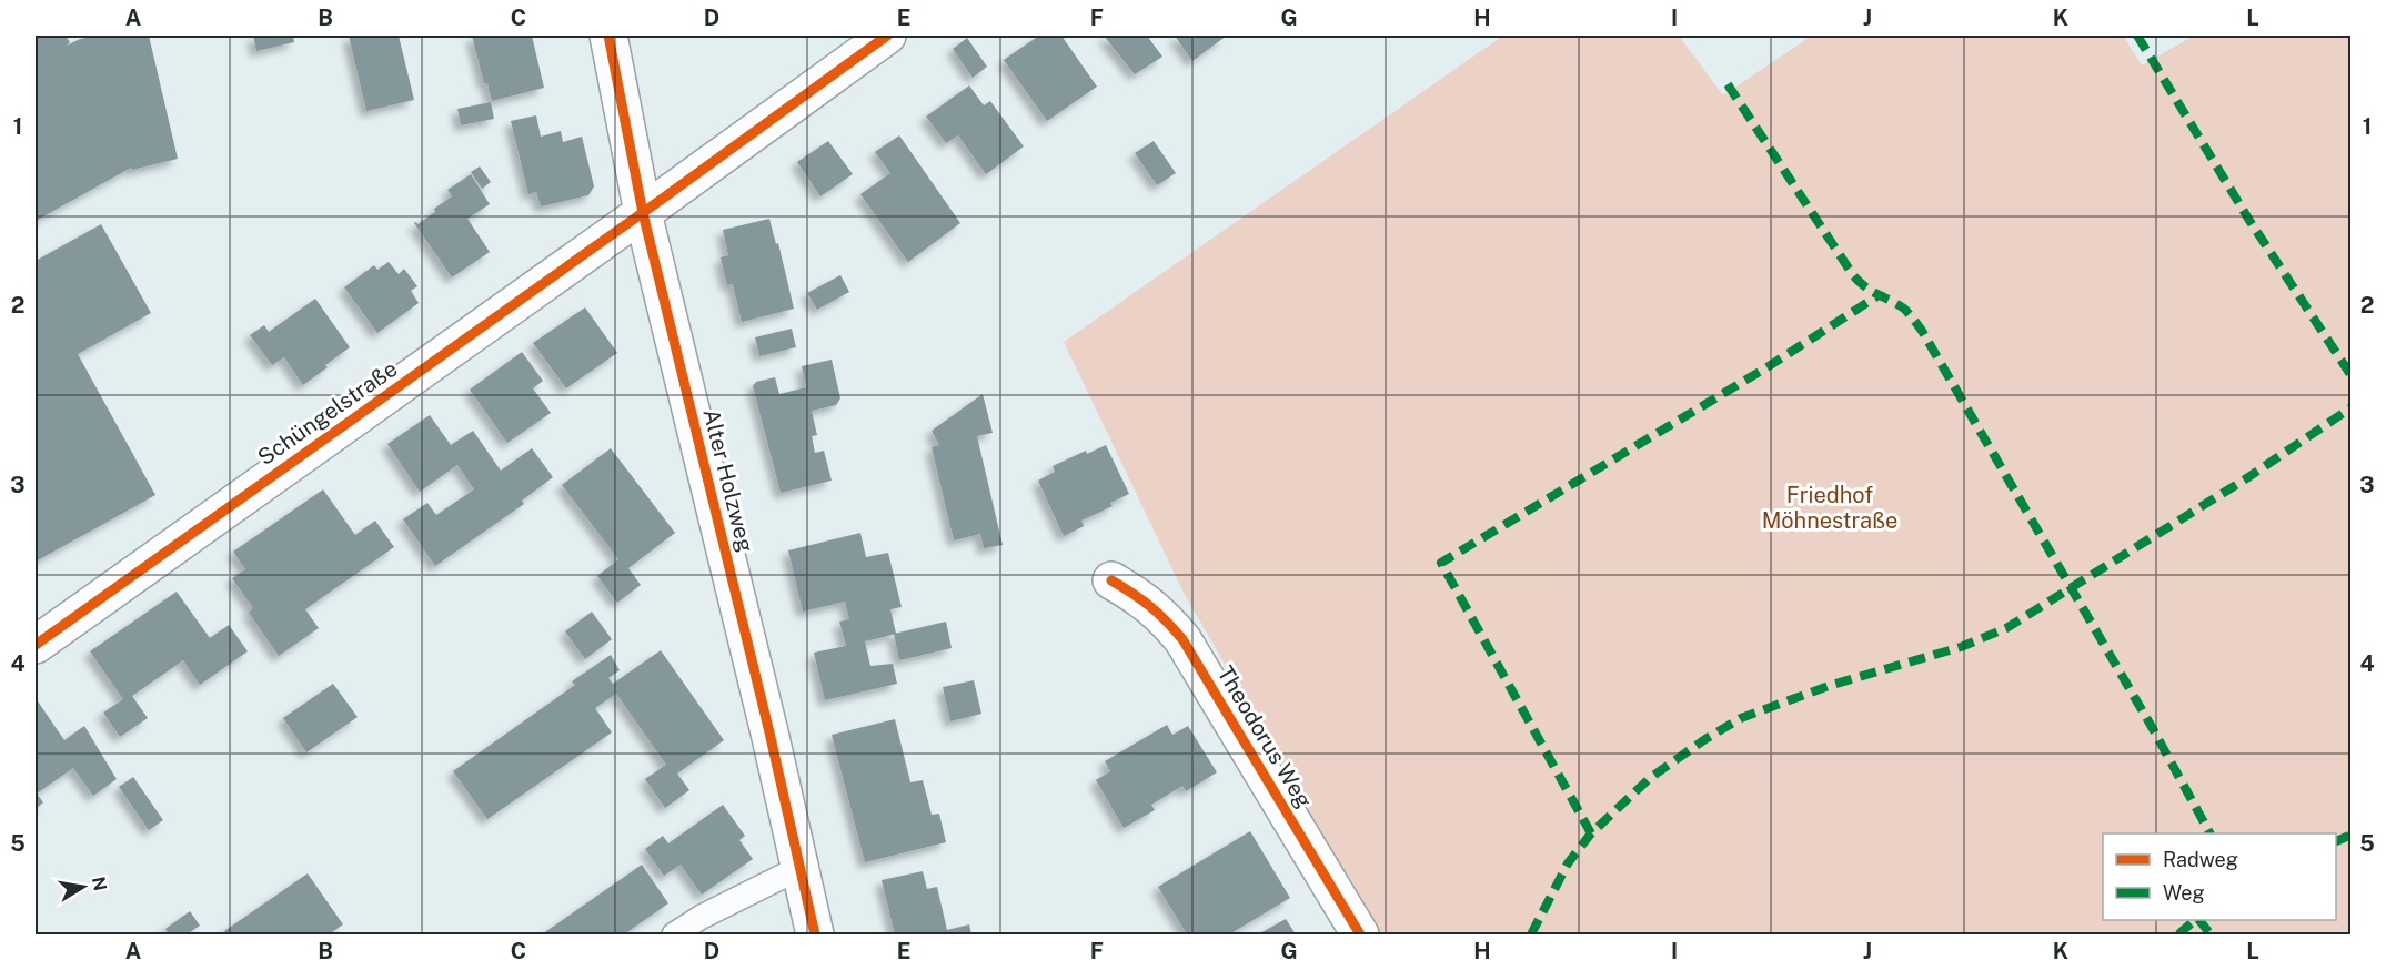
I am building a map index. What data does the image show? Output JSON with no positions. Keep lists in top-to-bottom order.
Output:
{
  "streets": {
    "street": ["Schüngelstraße", "Alter Holzweg", "Theodorus Weg"]
  },
  "crossings": [
    ["Schüngelstraße", "Alter Holzweg"]
  ],
  "parks": ["Friedhof Möhnestraße"],
  "legend": ["Radweg", "Weg"],
  "north": "right",
  "grid": {
    "columns": [
      "A",
      "B",
      "C",
      "D",
      "E",
      "F",
      "G",
      "H",
      "I",
      "J",
      "K",
      "L"
    ],
    "rows": [
      "1",
      "2",
      "3",
      "4",
      "5"
    ]
  }
}
